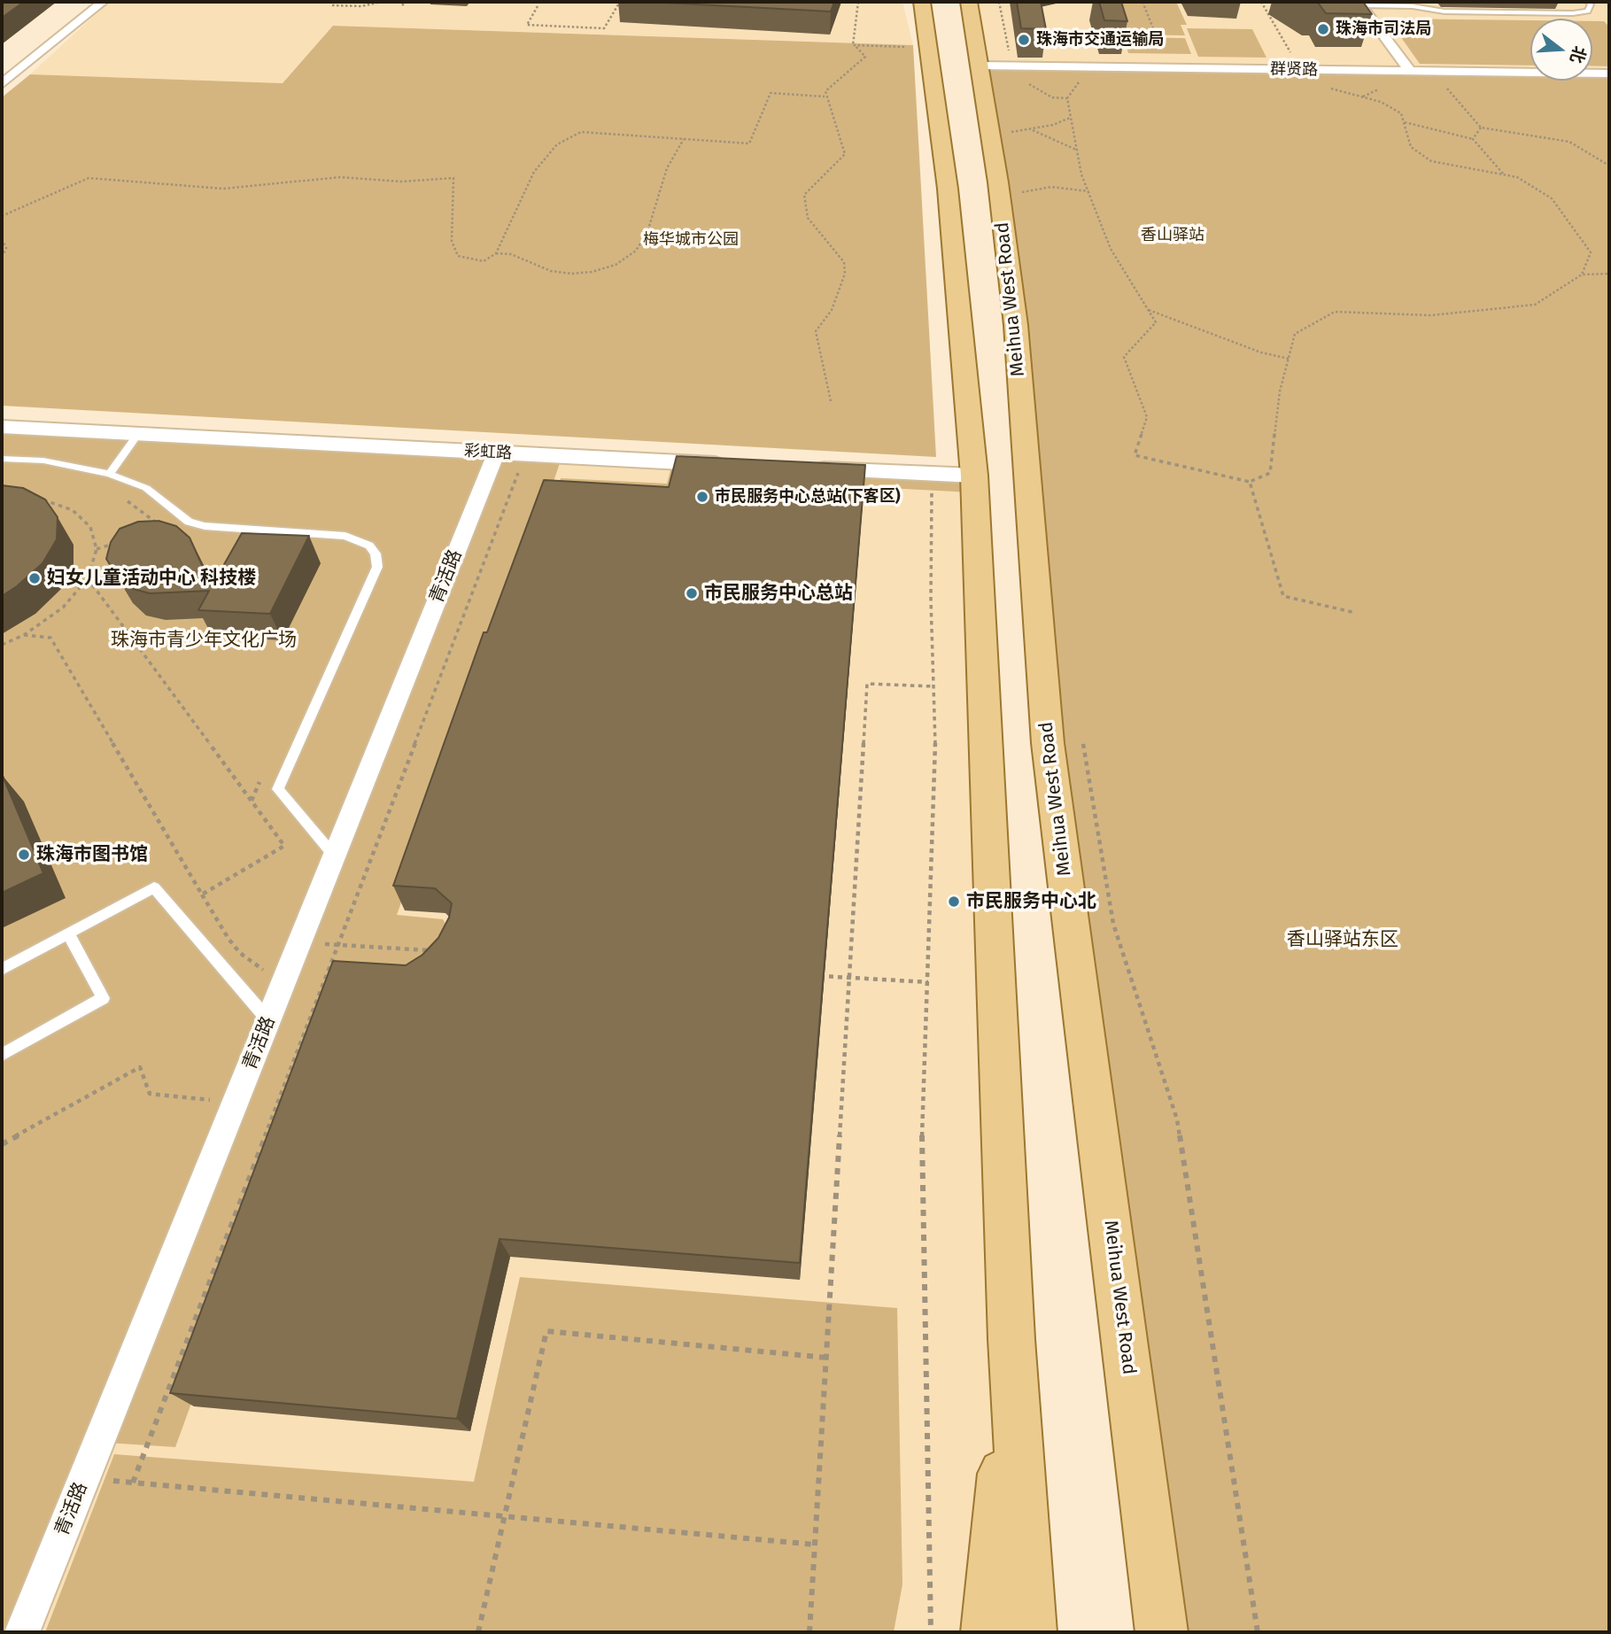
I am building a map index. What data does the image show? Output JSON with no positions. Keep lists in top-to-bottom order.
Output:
{
  "streets": {
    "main road": ["Meihua West Road"],
    "street": ["群贤路", "彩虹路", "青活路"]
  },
  "crossings": [
    ["群贤路", "Meihua West Road"],
    ["彩虹路", "青活路"]
  ],
  "parks": [
    "香山驿站",
    "梅华城市公园",
    "珠海市青少年文化广场",
    "香山驿站东区"
  ],
  "places": [
    "珠海市司法局",
    "珠海市交通运输局",
    "市民服务中心总站(下客区)",
    "妇女儿童活动中心 科技楼",
    "市民服务中心总站",
    "珠海市图书馆",
    "市民服务中心北"
  ],
  "north": "right"
}
